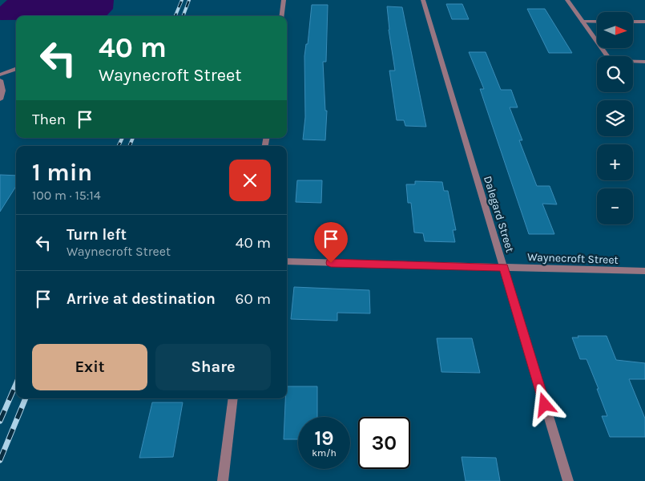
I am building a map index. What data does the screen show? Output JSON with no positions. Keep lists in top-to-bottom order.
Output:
{
  "streets": {
    "street": ["Dalegard Street", "Waynecroft Street"]
  },
  "crossings": [
    ["Dalegard Street", "Waynecroft Street"]
  ],
  "north": "right",
  "page": {
    "map_buttons": ["+", "−"],
    "turn": ["40 m", "Waynecroft Street"],
    "then": "Then",
    "heading": ["1 min", "100 m · 15:14"],
    "list": [
      {
        "name": "Turn left",
        "note": "Waynecroft Street",
        "value": "40 m"
      },
      {
        "name": "Arrive at destination",
        "value": "60 m"
      }
    ],
    "buttons": ["Exit", "Share"],
    "speed": "19 km/h",
    "limit": "30"
  }
}
